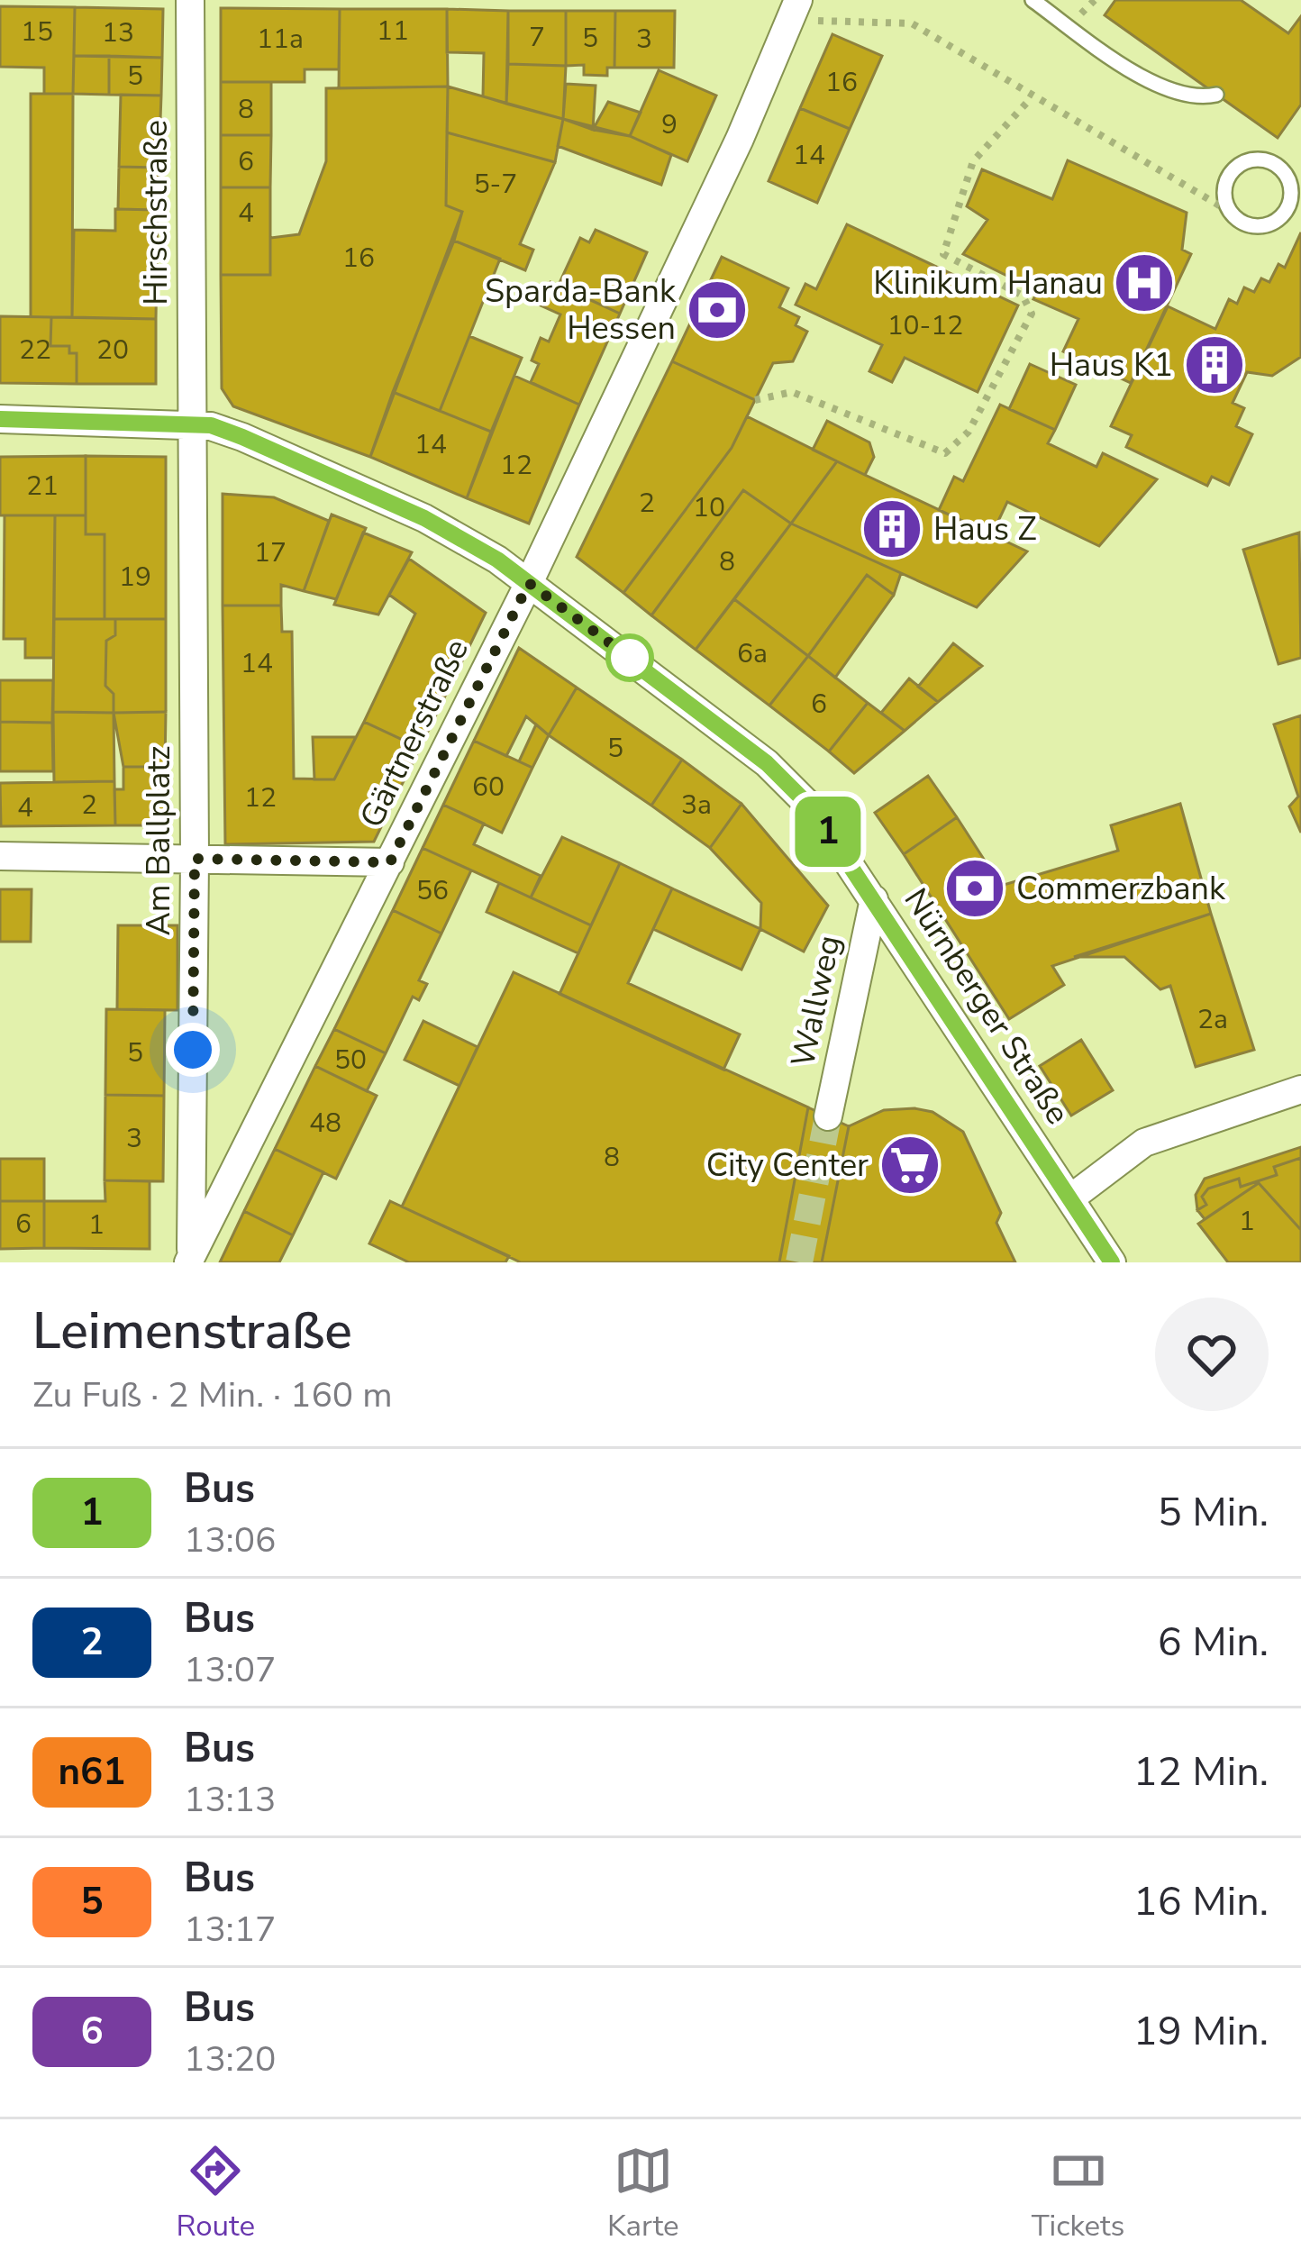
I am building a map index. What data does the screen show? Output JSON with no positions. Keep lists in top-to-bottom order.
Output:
{
  "streets": {
    "street": [
      "Hirschstraße",
      "Gärtnerstraße",
      "Am Ballplatz",
      "Wallweg",
      "Nürnberger Straße"
    ]
  },
  "crossings": [
    ["Hirschstraße", "Am Ballplatz"],
    ["Hirschstraße", "Nürnberger Straße"],
    ["Gärtnerstraße", "Am Ballplatz"],
    ["Gärtnerstraße", "Nürnberger Straße"],
    ["Am Ballplatz", "Nürnberger Straße"],
    ["Wallweg", "Nürnberger Straße"]
  ],
  "places": {
    "hospital": ["Klinikum Hanau"],
    "bank": ["Sparda-Bank Hessen", "Commerzbank"],
    "building": ["Haus K1", "Haus Z"],
    "supermarket": ["City Center"]
  },
  "lines": ["bus line 1"],
  "house_numbers": [
    "11",
    "15",
    "13",
    "7",
    "5",
    "11a",
    "3",
    "5",
    "16",
    "8",
    "9",
    "14",
    "6",
    "5-7",
    "4",
    "16",
    "10-12",
    "22",
    "20",
    "14",
    "12",
    "21",
    "2",
    "10",
    "17",
    "8",
    "19",
    "6a",
    "14",
    "6",
    "5",
    "60",
    "12",
    "2",
    "3a",
    "4",
    "56",
    "2a",
    "5",
    "50",
    "48",
    "3",
    "8",
    "1",
    "6",
    "1"
  ],
  "page": {
    "on_map": "1",
    "heading": ["Leimenstraße", "Zu Fuß · 2 Min. · 160 m"],
    "list": [
      {
        "mark": "1",
        "name": "Bus",
        "note": "13:06",
        "value": "5 Min."
      },
      {
        "mark": "2",
        "name": "Bus",
        "note": "13:07",
        "value": "6 Min."
      },
      {
        "mark": "n61",
        "name": "Bus",
        "note": "13:13",
        "value": "12 Min."
      },
      {
        "mark": "5",
        "name": "Bus",
        "note": "13:17",
        "value": "16 Min."
      },
      {
        "mark": "6",
        "name": "Bus",
        "note": "13:20",
        "value": "19 Min."
      }
    ],
    "tabs": ["Route", "Karte", "Tickets"]
  }
}
